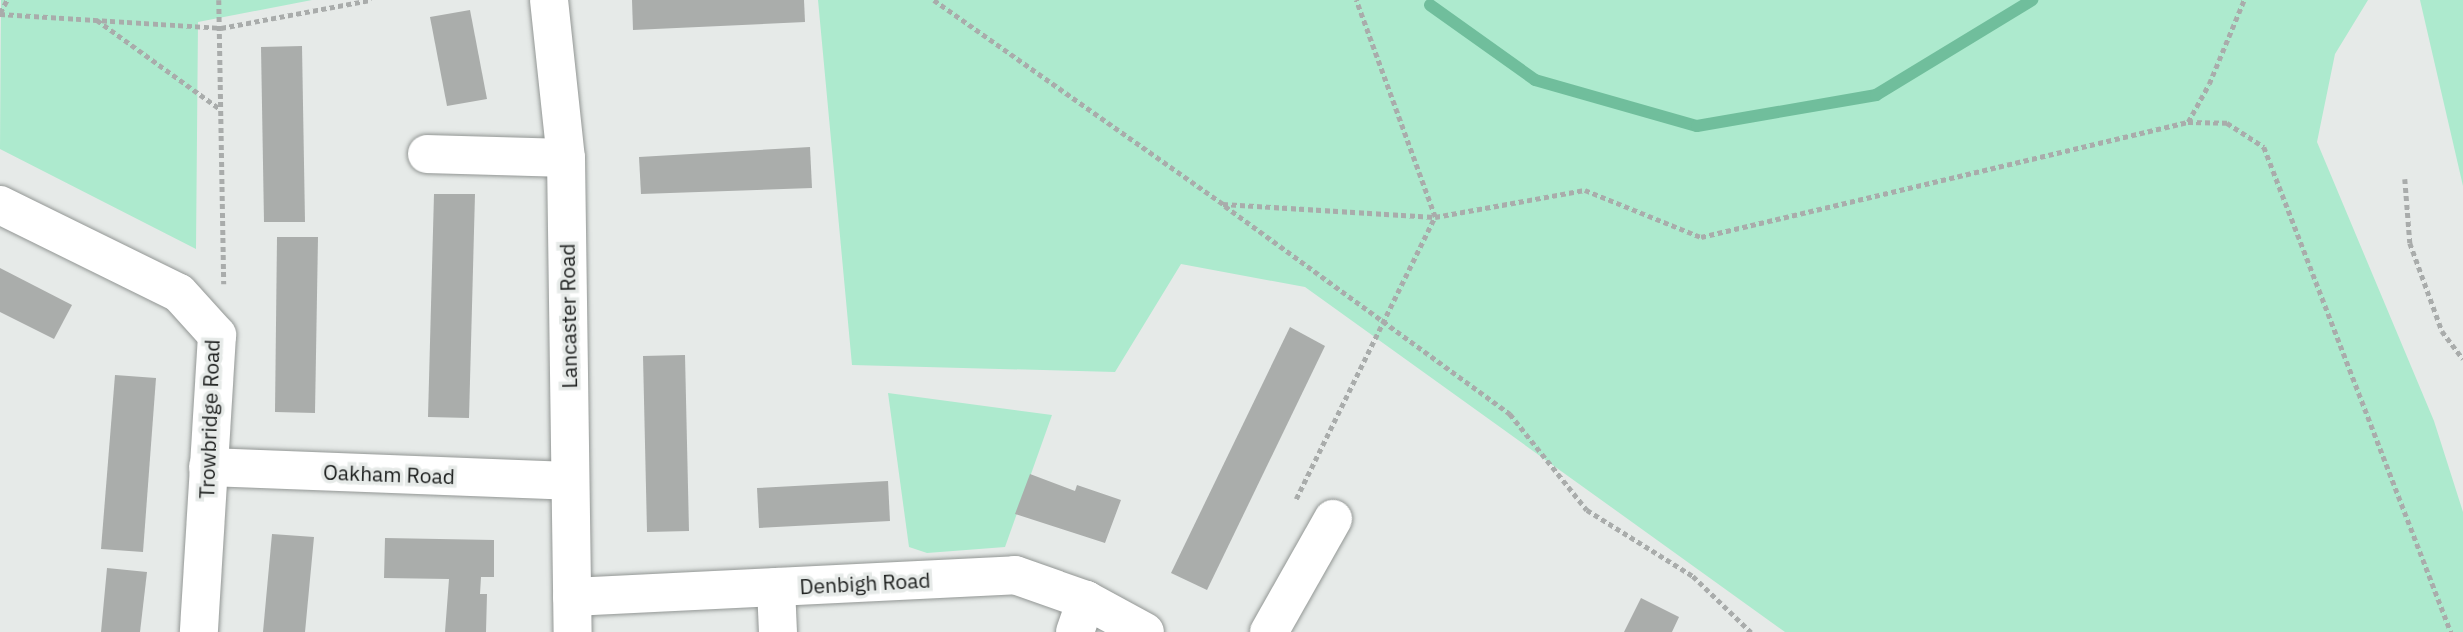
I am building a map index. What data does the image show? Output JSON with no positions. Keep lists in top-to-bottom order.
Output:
{
  "streets": {
    "street": [
      "Lancaster Road",
      "Trowbridge Road",
      "Oakham Road",
      "Denbigh Road"
    ]
  },
  "crossings": [
    ["Lancaster Road", "Oakham Road"],
    ["Lancaster Road", "Denbigh Road"],
    ["Trowbridge Road", "Oakham Road"]
  ]
}
